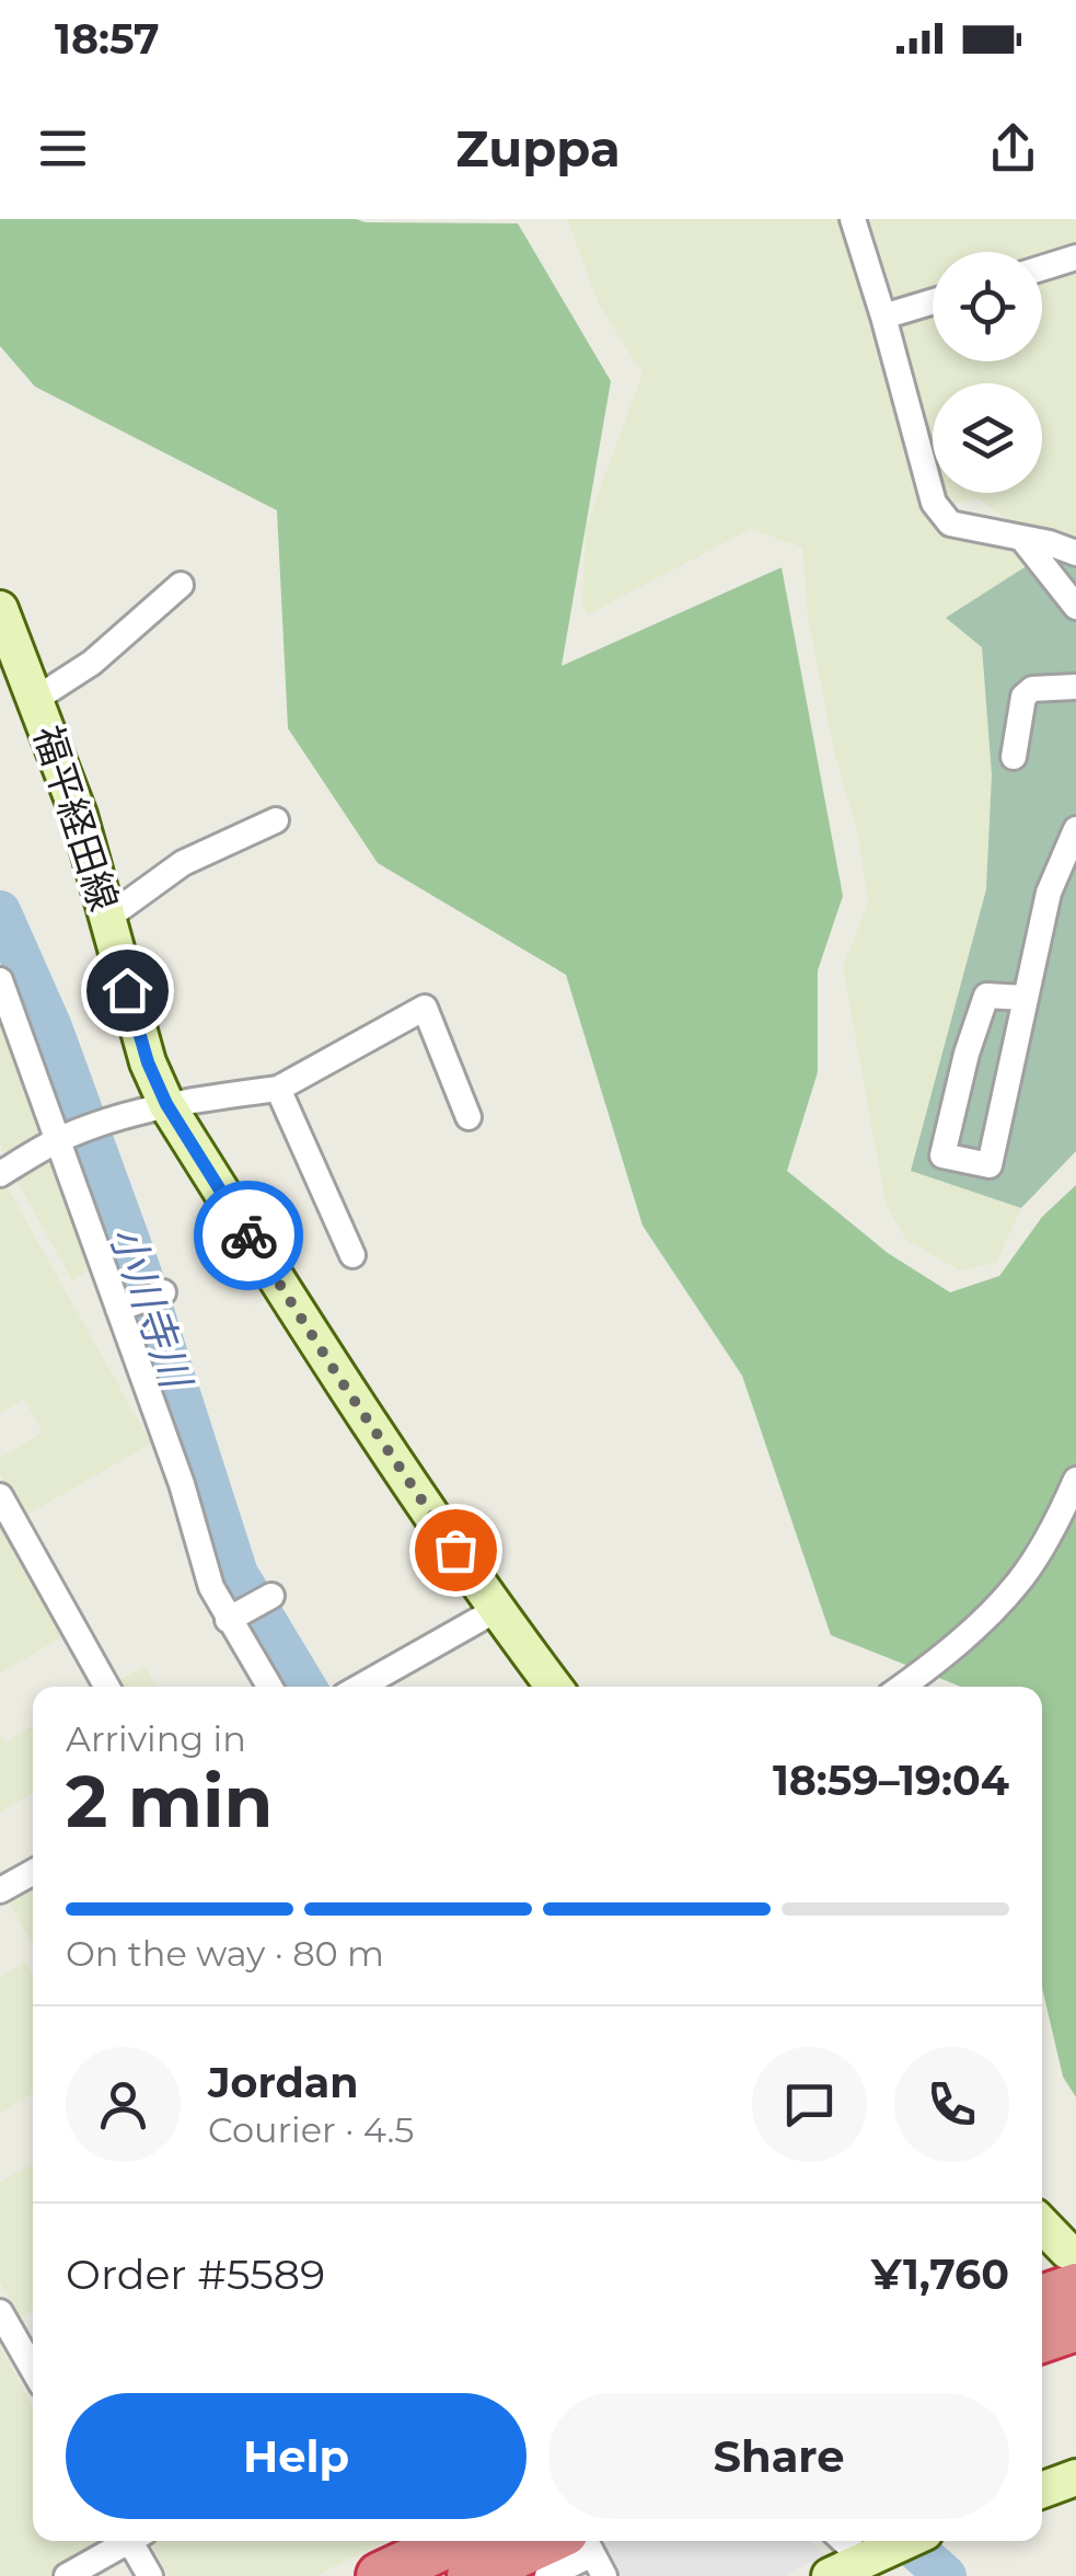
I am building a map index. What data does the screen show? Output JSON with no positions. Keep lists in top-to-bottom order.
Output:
{
  "streets": {
    "main road": ["福平経田線"]
  },
  "water": ["小川寺川"],
  "page": {
    "status": "18:57",
    "header": "Zuppa",
    "heading": ["2 min", "Arriving in", "18:59–19:04"],
    "panel": [
      "Jordan",
      "Courier · 4.5",
      "Order #5589",
      "¥1,760"
    ],
    "bar": "On the way · 80 m",
    "buttons": ["Help", "Share"]
  }
}
